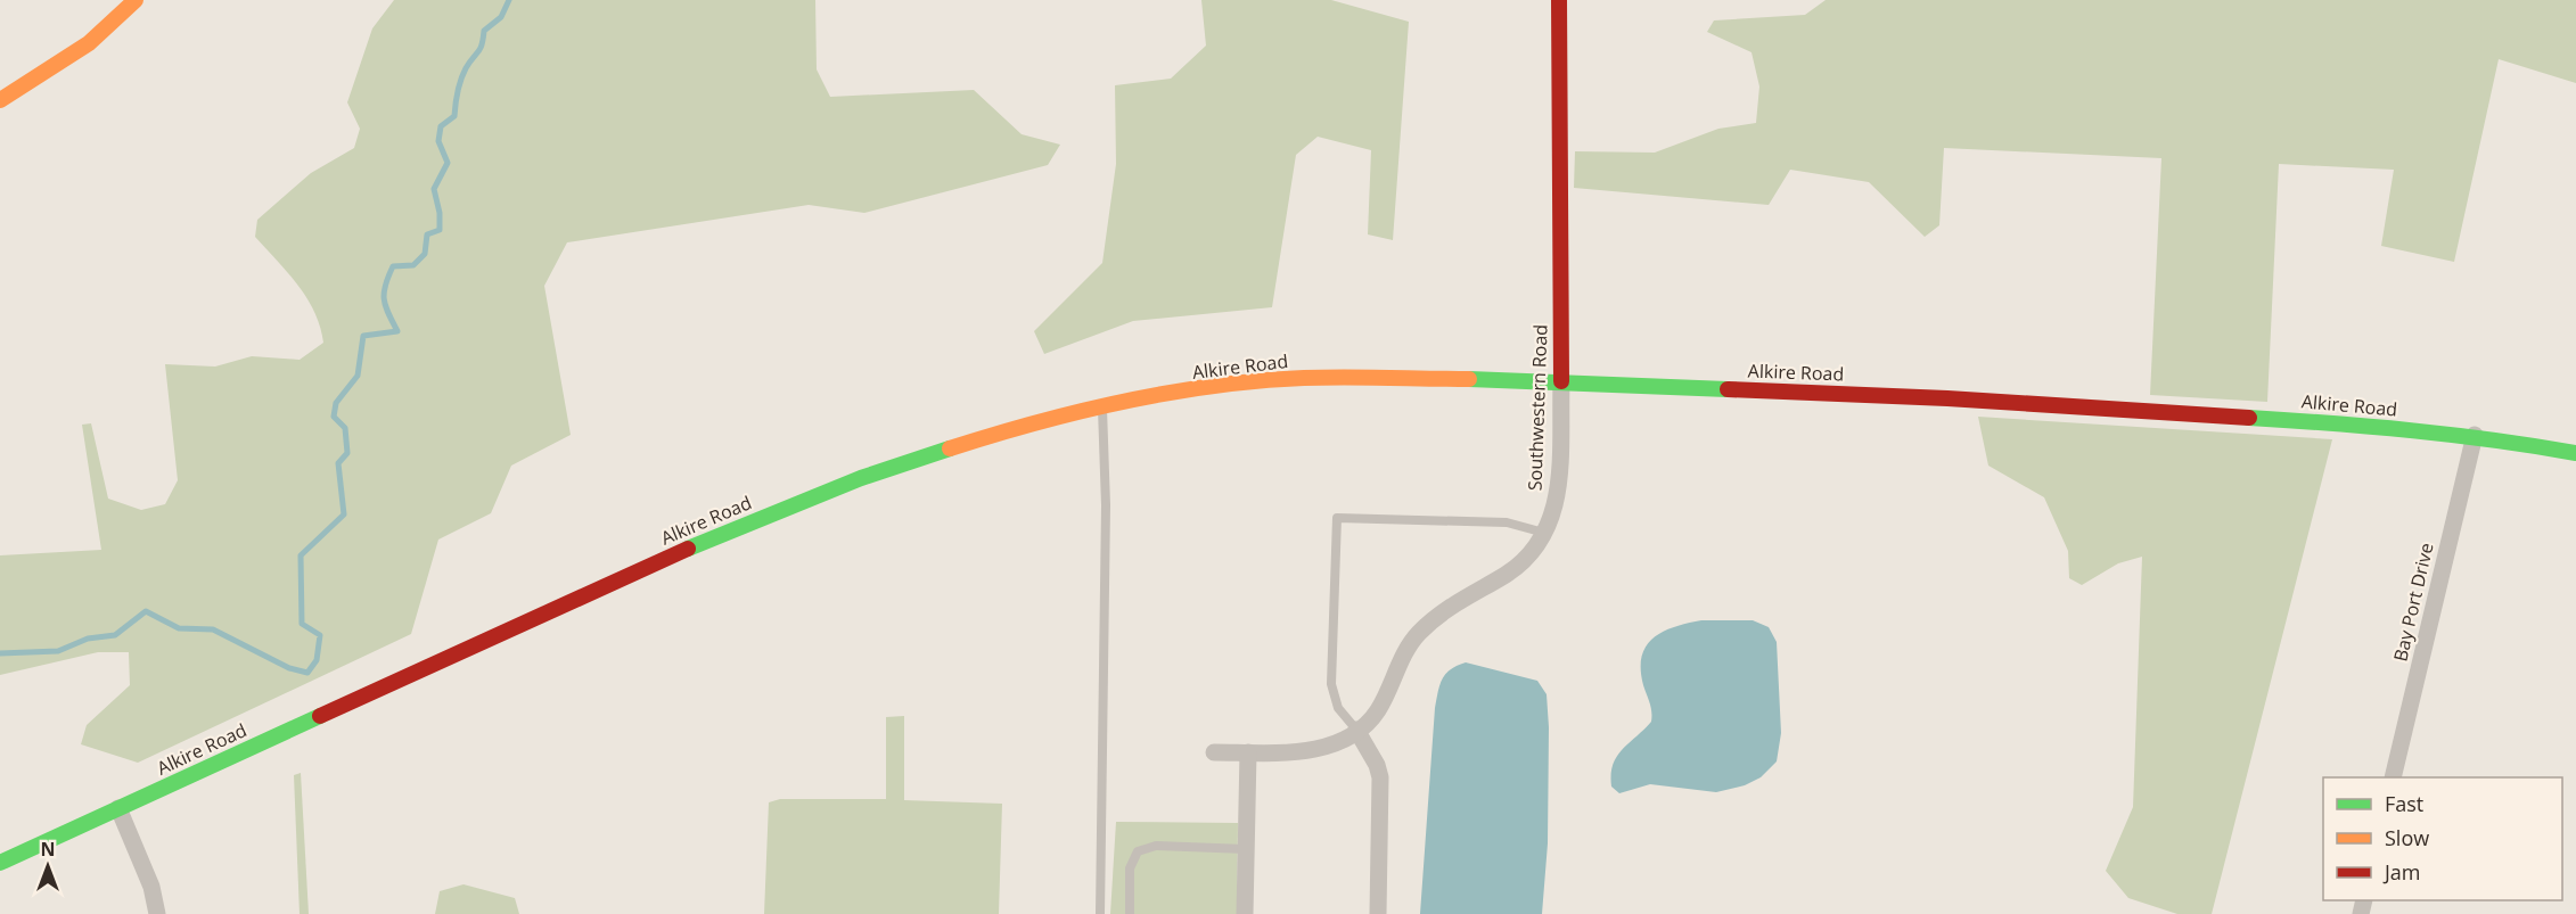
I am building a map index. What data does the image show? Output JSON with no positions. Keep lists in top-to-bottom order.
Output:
{
  "streets": {
    "main road": ["Alkire Road", "Southwestern Road"],
    "street": ["Bay Port Drive"]
  },
  "crossings": [
    ["Alkire Road", "Southwestern Road"],
    ["Alkire Road", "Bay Port Drive"]
  ],
  "legend": ["Fast", "Slow", "Jam"],
  "north": "top"
}
